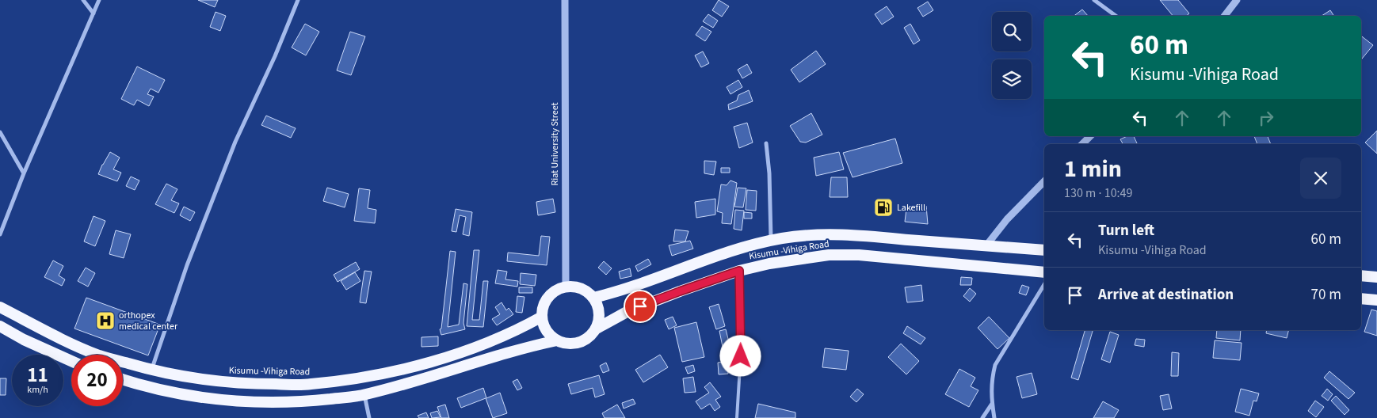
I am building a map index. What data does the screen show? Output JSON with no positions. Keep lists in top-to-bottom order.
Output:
{
  "streets": {
    "highway": ["Kisumu -Vihiga Road"],
    "street": ["Riat University Street"]
  },
  "crossings": [
    ["Riat University Street", "Kisumu -Vihiga Road"]
  ],
  "places": {
    "fuel station": ["Lakefill"],
    "hospital": ["orthopex medical center"]
  },
  "page": {
    "turn": ["60 m", "Kisumu -Vihiga Road"],
    "heading": ["1 min", "130 m · 10:49"],
    "list": [
      {
        "name": "Turn left",
        "note": "Kisumu -Vihiga Road",
        "value": "60 m"
      },
      {
        "name": "Arrive at destination",
        "value": "70 m"
      }
    ],
    "speed": "11 km/h",
    "limit": "20"
  }
}
